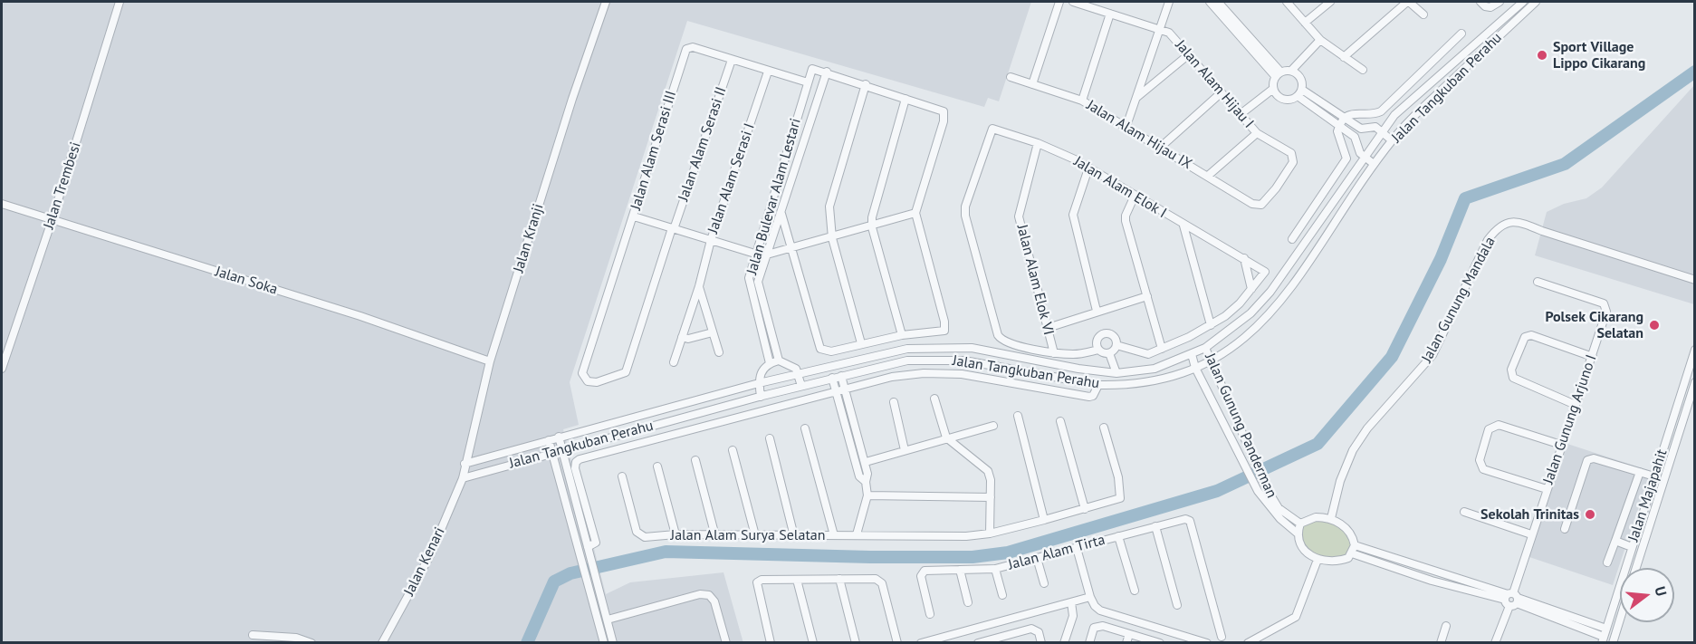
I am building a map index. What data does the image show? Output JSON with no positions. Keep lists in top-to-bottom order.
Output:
{
  "streets": {
    "street": [
      "Jalan Alam Hijau I",
      "Jalan Tangkuban Perahu",
      "Jalan Alam Hijau IX",
      "Jalan Alam Serasi II",
      "Jalan Alam Serasi III",
      "Jalan Alam Serasi I",
      "Jalan Trembesi",
      "Jalan Alam Elok I",
      "Jalan Bulevar Alam Lestari",
      "Jalan Kranji",
      "Jalan Alam Elok VI",
      "Jalan Soka",
      "Jalan Gunung Mandala",
      "Jalan Gunung Arjuno I",
      "Jalan Gunung Panderman",
      "Jalan Majapahit",
      "Jalan Alam Surya Selatan",
      "Jalan Alam Tirta",
      "Jalan Kenari"
    ]
  },
  "crossings": [
    ["Jalan Alam Hijau I", "Jalan Alam Hijau IX"],
    ["Jalan Tangkuban Perahu", "Jalan Kranji"],
    ["Jalan Tangkuban Perahu", "Jalan Gunung Panderman"],
    ["Jalan Tangkuban Perahu", "Jalan Kenari"],
    ["Jalan Alam Serasi II", "Jalan Alam Serasi III"],
    ["Jalan Alam Serasi III", "Jalan Alam Serasi I"],
    ["Jalan Alam Serasi III", "Jalan Bulevar Alam Lestari"],
    ["Jalan Trembesi", "Jalan Soka"],
    ["Jalan Alam Elok I", "Jalan Alam Elok VI"],
    ["Jalan Kranji", "Jalan Soka"],
    ["Jalan Kranji", "Jalan Kenari"],
    ["Jalan Gunung Mandala", "Jalan Gunung Panderman"]
  ],
  "places": ["Sport Village Lippo Cikarang", "Polsek Cikarang Selatan", "Sekolah Trinitas"],
  "north": "right"
}
